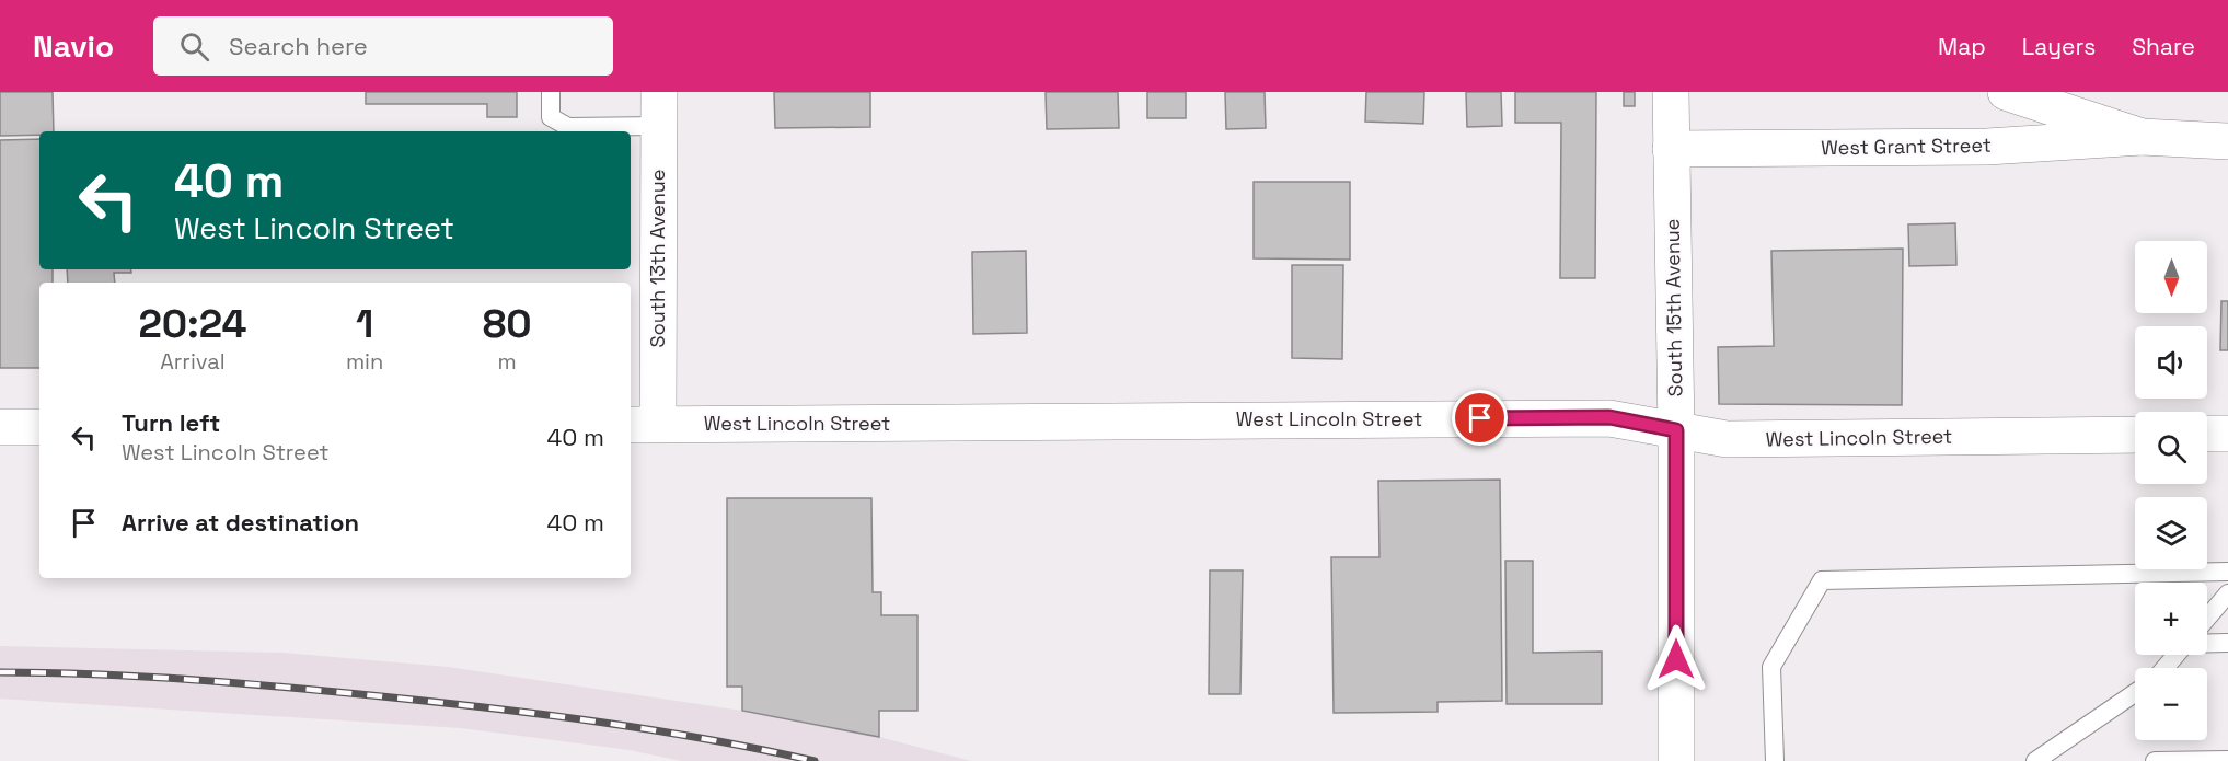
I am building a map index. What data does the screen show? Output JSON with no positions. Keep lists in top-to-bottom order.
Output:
{
  "streets": {
    "street": [
      "West Grant Street",
      "South 13th Avenue",
      "South 15th Avenue",
      "West Lincoln Street"
    ]
  },
  "crossings": [
    ["West Grant Street", "South 15th Avenue"],
    ["South 13th Avenue", "West Lincoln Street"],
    ["South 15th Avenue", "West Lincoln Street"]
  ],
  "north": "bottom",
  "page": {
    "header": "Navio",
    "search": "Search here",
    "nav": ["Map", "Layers", "Share"],
    "turn": ["40 m", "West Lincoln Street"],
    "map_buttons": ["+", "−"],
    "eta": [
      "20:24",
      "Arrival",
      "1",
      "min",
      "80",
      "m"
    ],
    "list": [
      {
        "name": "Turn left",
        "note": "West Lincoln Street",
        "value": "40 m"
      },
      {
        "name": "Arrive at destination",
        "value": "40 m"
      }
    ]
  }
}
